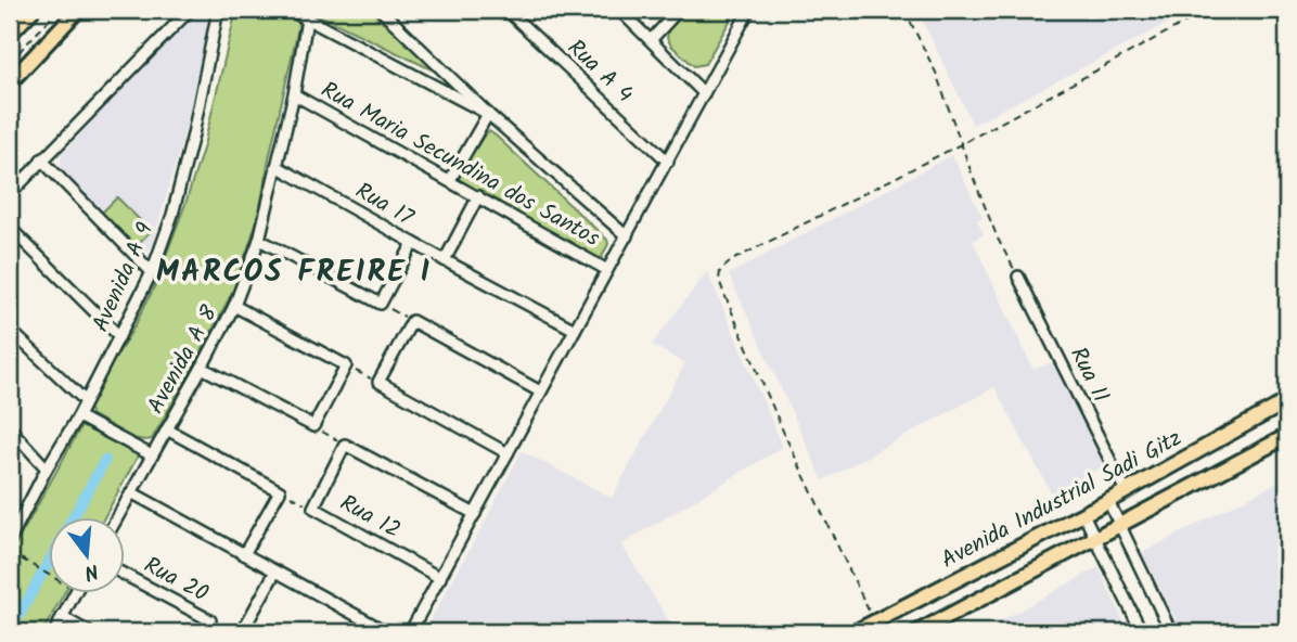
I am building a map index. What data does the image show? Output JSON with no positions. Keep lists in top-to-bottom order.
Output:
{
  "streets": {
    "main road": ["Avenida Industrial Sadi Gitz"],
    "street": [
      "Rua A 4",
      "Rua Maria Secundina dos Santos",
      "Rua 17",
      "Avenida A 9",
      "Avenida A 8",
      "Rua 11",
      "Rua 12",
      "Rua 20"
    ]
  },
  "crossings": [
    ["Rua Maria Secundina dos Santos", "Avenida A 8"],
    ["Rua 17", "Avenida A 8"],
    ["Rua 11", "Avenida Industrial Sadi Gitz"]
  ],
  "districts": ["MARCOS FREIRE I"],
  "north": "bottom"
}
